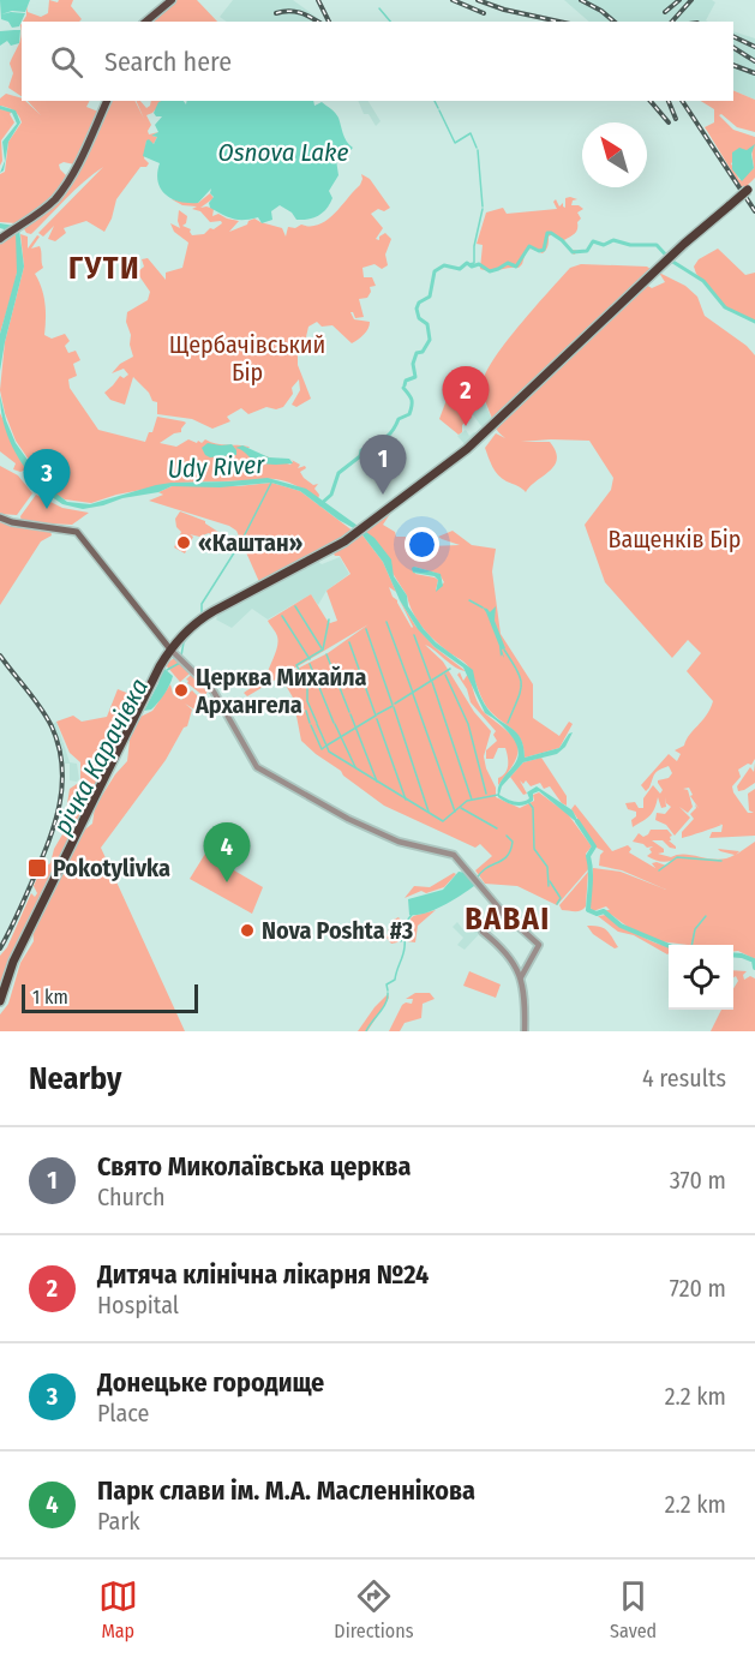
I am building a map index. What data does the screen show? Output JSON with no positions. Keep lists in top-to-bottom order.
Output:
{
  "districts": ["ГУТИ", "BABAI"],
  "water": ["Osnova Lake", "Udy River", "річка Карачівка"],
  "parks": ["Щербачівський Бір", "Ващенків Бір"],
  "places": {
    "other": ["«Каштан»", "Церква Михайла Архангела", "Nova Poshta #3"],
    "transit": ["Pokotylivka"]
  },
  "scale_bar": "1 km",
  "north": "top left",
  "page": {
    "search": "Search here",
    "pins": [
      "2",
      "1",
      "3",
      "4"
    ],
    "scale": "1 km",
    "heading": ["Nearby", "4 results"],
    "list": [
      {
        "mark": "1",
        "name": "Свято Миколаївська церква",
        "note": "Church",
        "value": "370 m"
      },
      {
        "mark": "2",
        "name": "Дитяча клінічна лікарня №24",
        "note": "Hospital",
        "value": "720 m"
      },
      {
        "mark": "3",
        "name": "Донецьке городище",
        "note": "Place",
        "value": "2.2 km"
      },
      {
        "mark": "4",
        "name": "Парк слави ім. М.А. Масленнікова",
        "note": "Park",
        "value": "2.2 km"
      }
    ],
    "nav": ["Map", "Directions", "Saved"]
  }
}
